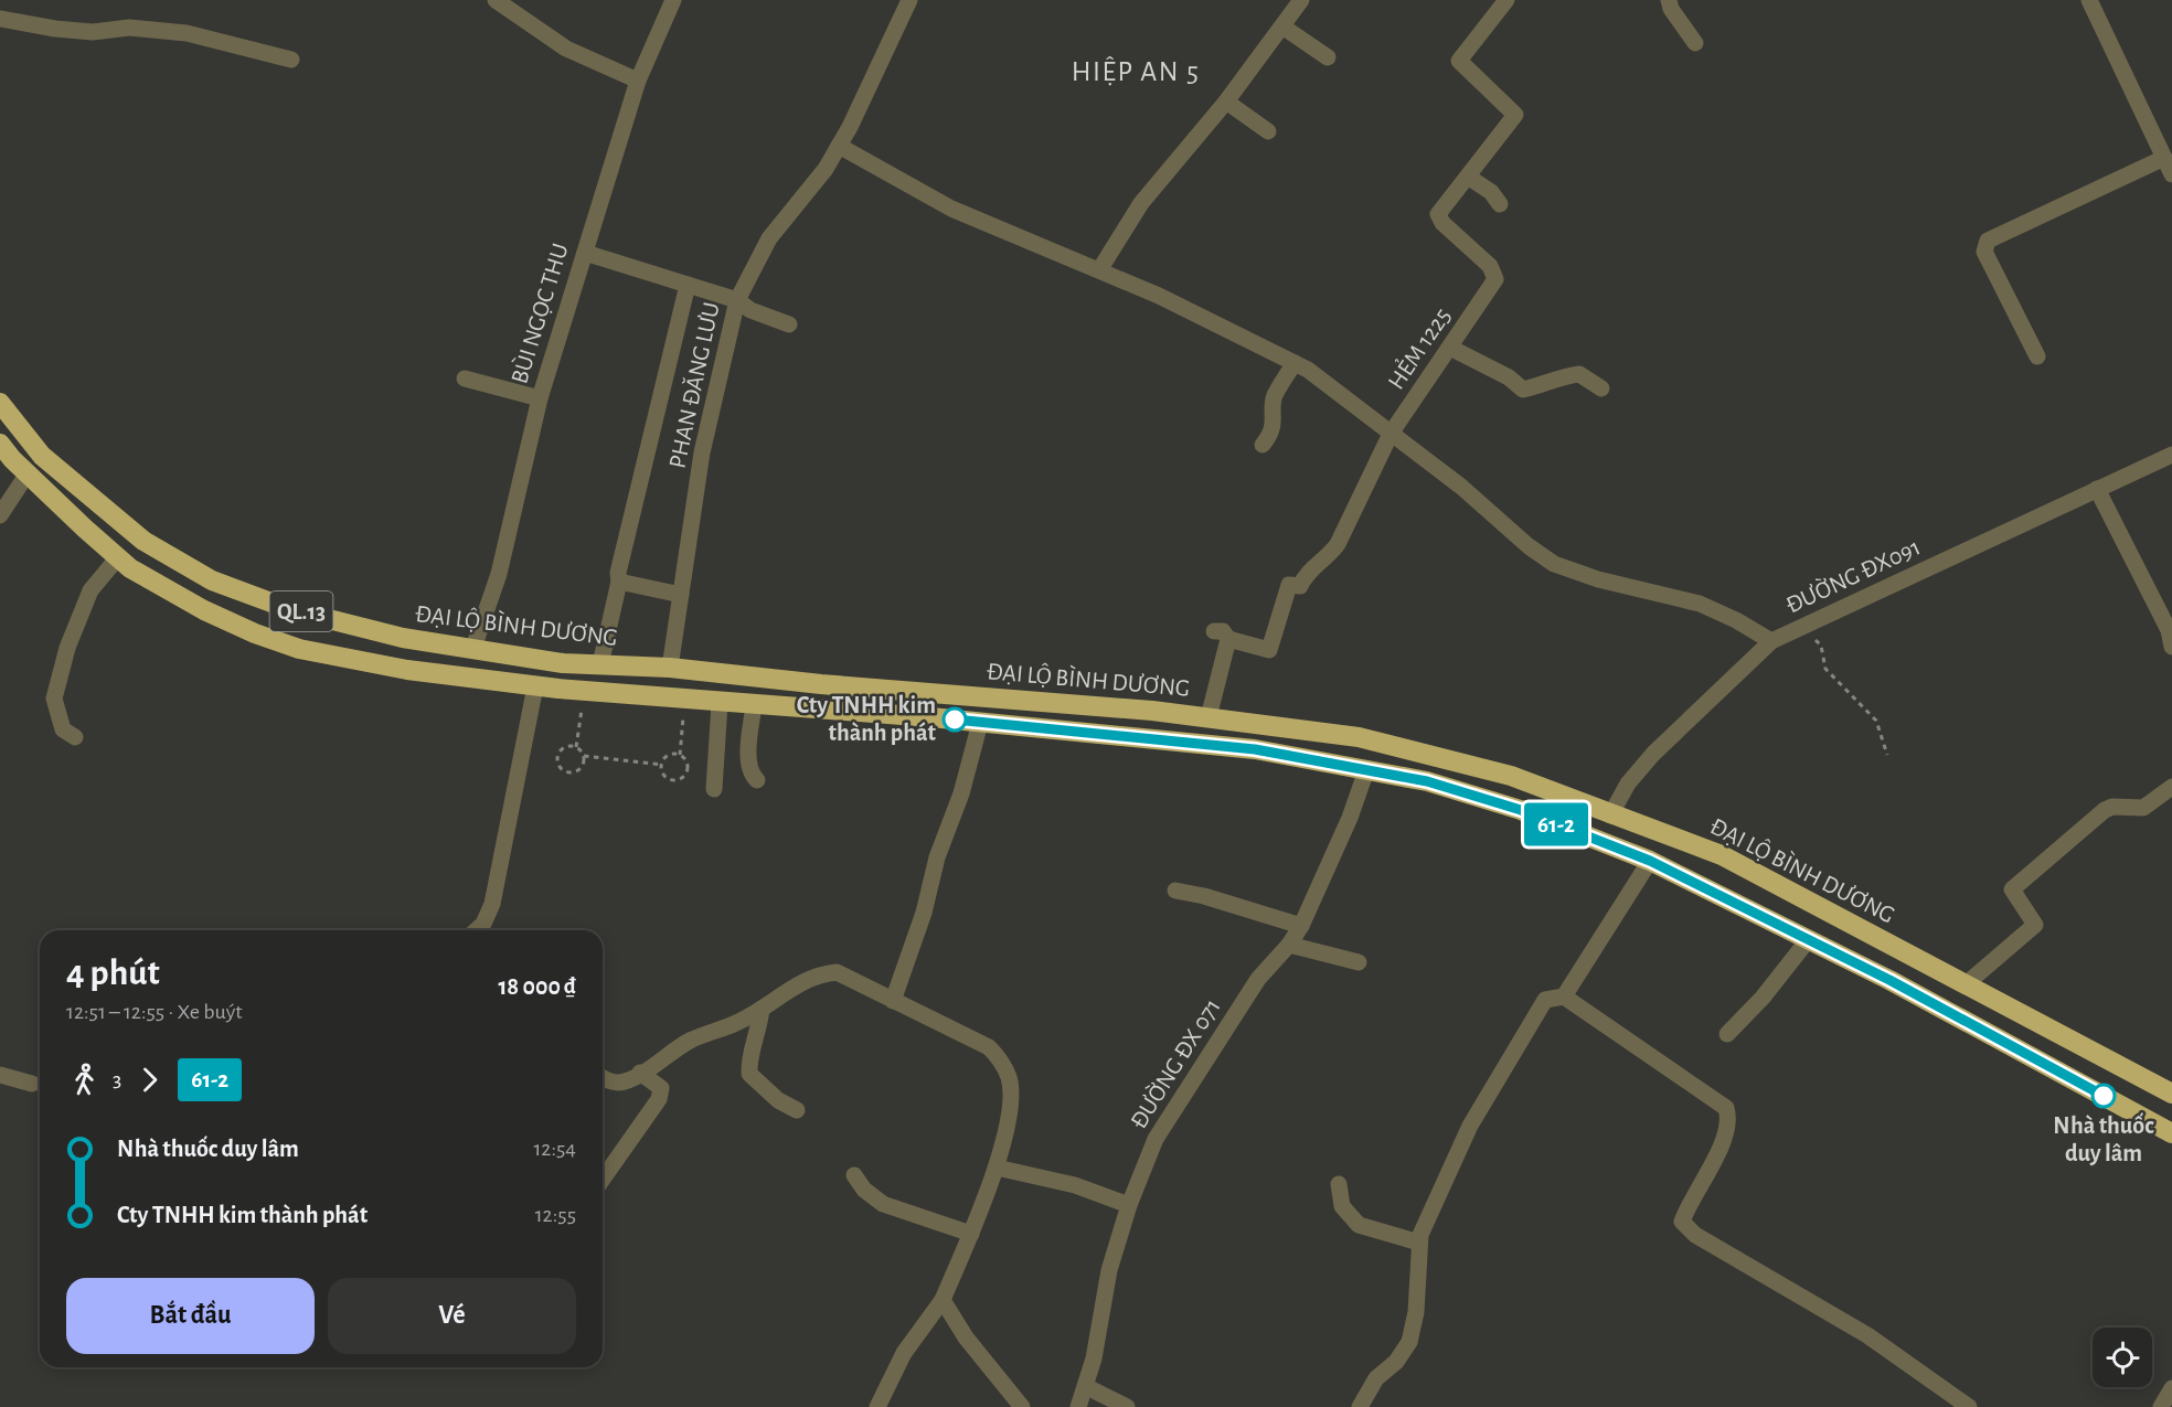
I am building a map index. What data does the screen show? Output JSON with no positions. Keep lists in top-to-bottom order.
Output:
{
  "streets": {
    "highway": ["QL.13", "ĐẠI LỘ BÌNH DƯƠNG"],
    "street": [
      "BÙI NGỌC THU",
      "HẺM 1225",
      "PHAN ĐĂNG LƯU",
      "ĐƯỜNG ĐX091",
      "ĐƯỜNG ĐX 071"
    ]
  },
  "crossings": [
    ["BÙI NGỌC THU", "ĐẠI LỘ BÌNH DƯƠNG"],
    ["HẺM 1225", "ĐẠI LỘ BÌNH DƯƠNG"],
    ["PHAN ĐĂNG LƯU", "ĐẠI LỘ BÌNH DƯƠNG"],
    ["ĐƯỜNG ĐX091", "ĐẠI LỘ BÌNH DƯƠNG"],
    ["QL.13", "ĐƯỜNG ĐX 071"]
  ],
  "districts": ["HIỆP AN 5"],
  "places": ["Cty TNHH kim thành phát", "Nhà thuốc duy lâm"],
  "lines": ["bus line 61-2"],
  "page": {
    "on_map": "61-2",
    "heading": ["4 phút", "12:51 – 12:55 · Xe buýt", "18 000 ₫"],
    "legs": ["3", "61-2"],
    "list": [
      {
        "name": "Nhà thuốc duy lâm",
        "value": "12:54"
      },
      {
        "name": "Cty TNHH kim thành phát",
        "value": "12:55"
      }
    ],
    "buttons": ["Bắt đầu", "Vé"]
  }
}
